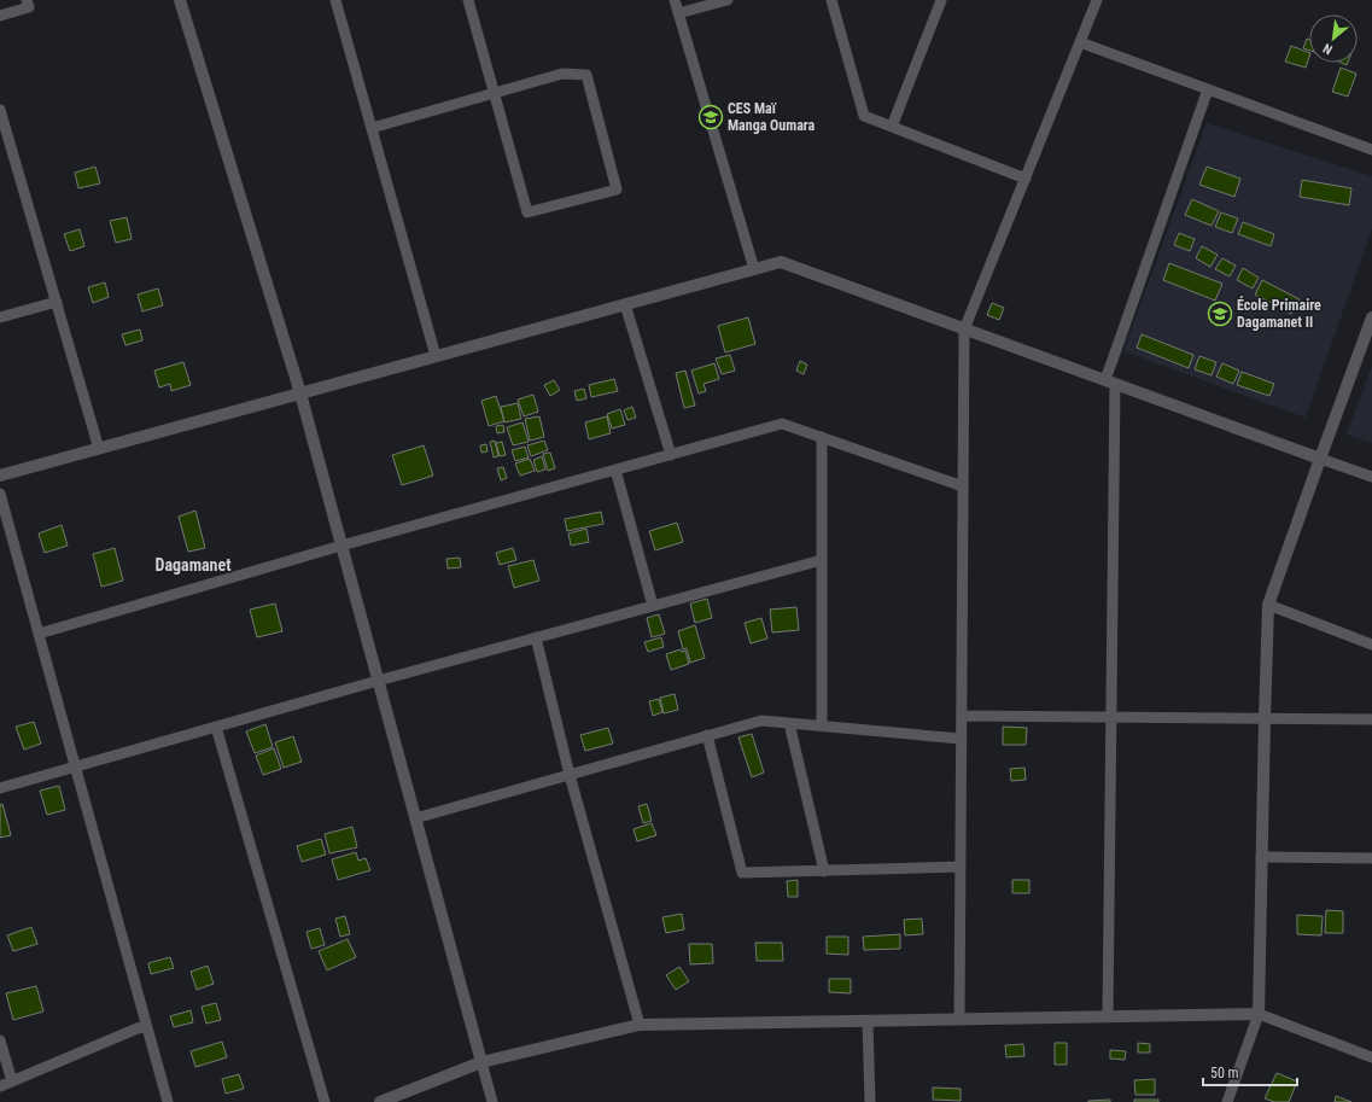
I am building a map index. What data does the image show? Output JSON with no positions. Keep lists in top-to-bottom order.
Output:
{
  "districts": ["Dagamanet"],
  "places": {
    "school or university": ["CES Maï Manga Oumara", "École Primaire Dagamanet II"]
  },
  "scale_bar": "50 m",
  "north": "bottom left"
}
